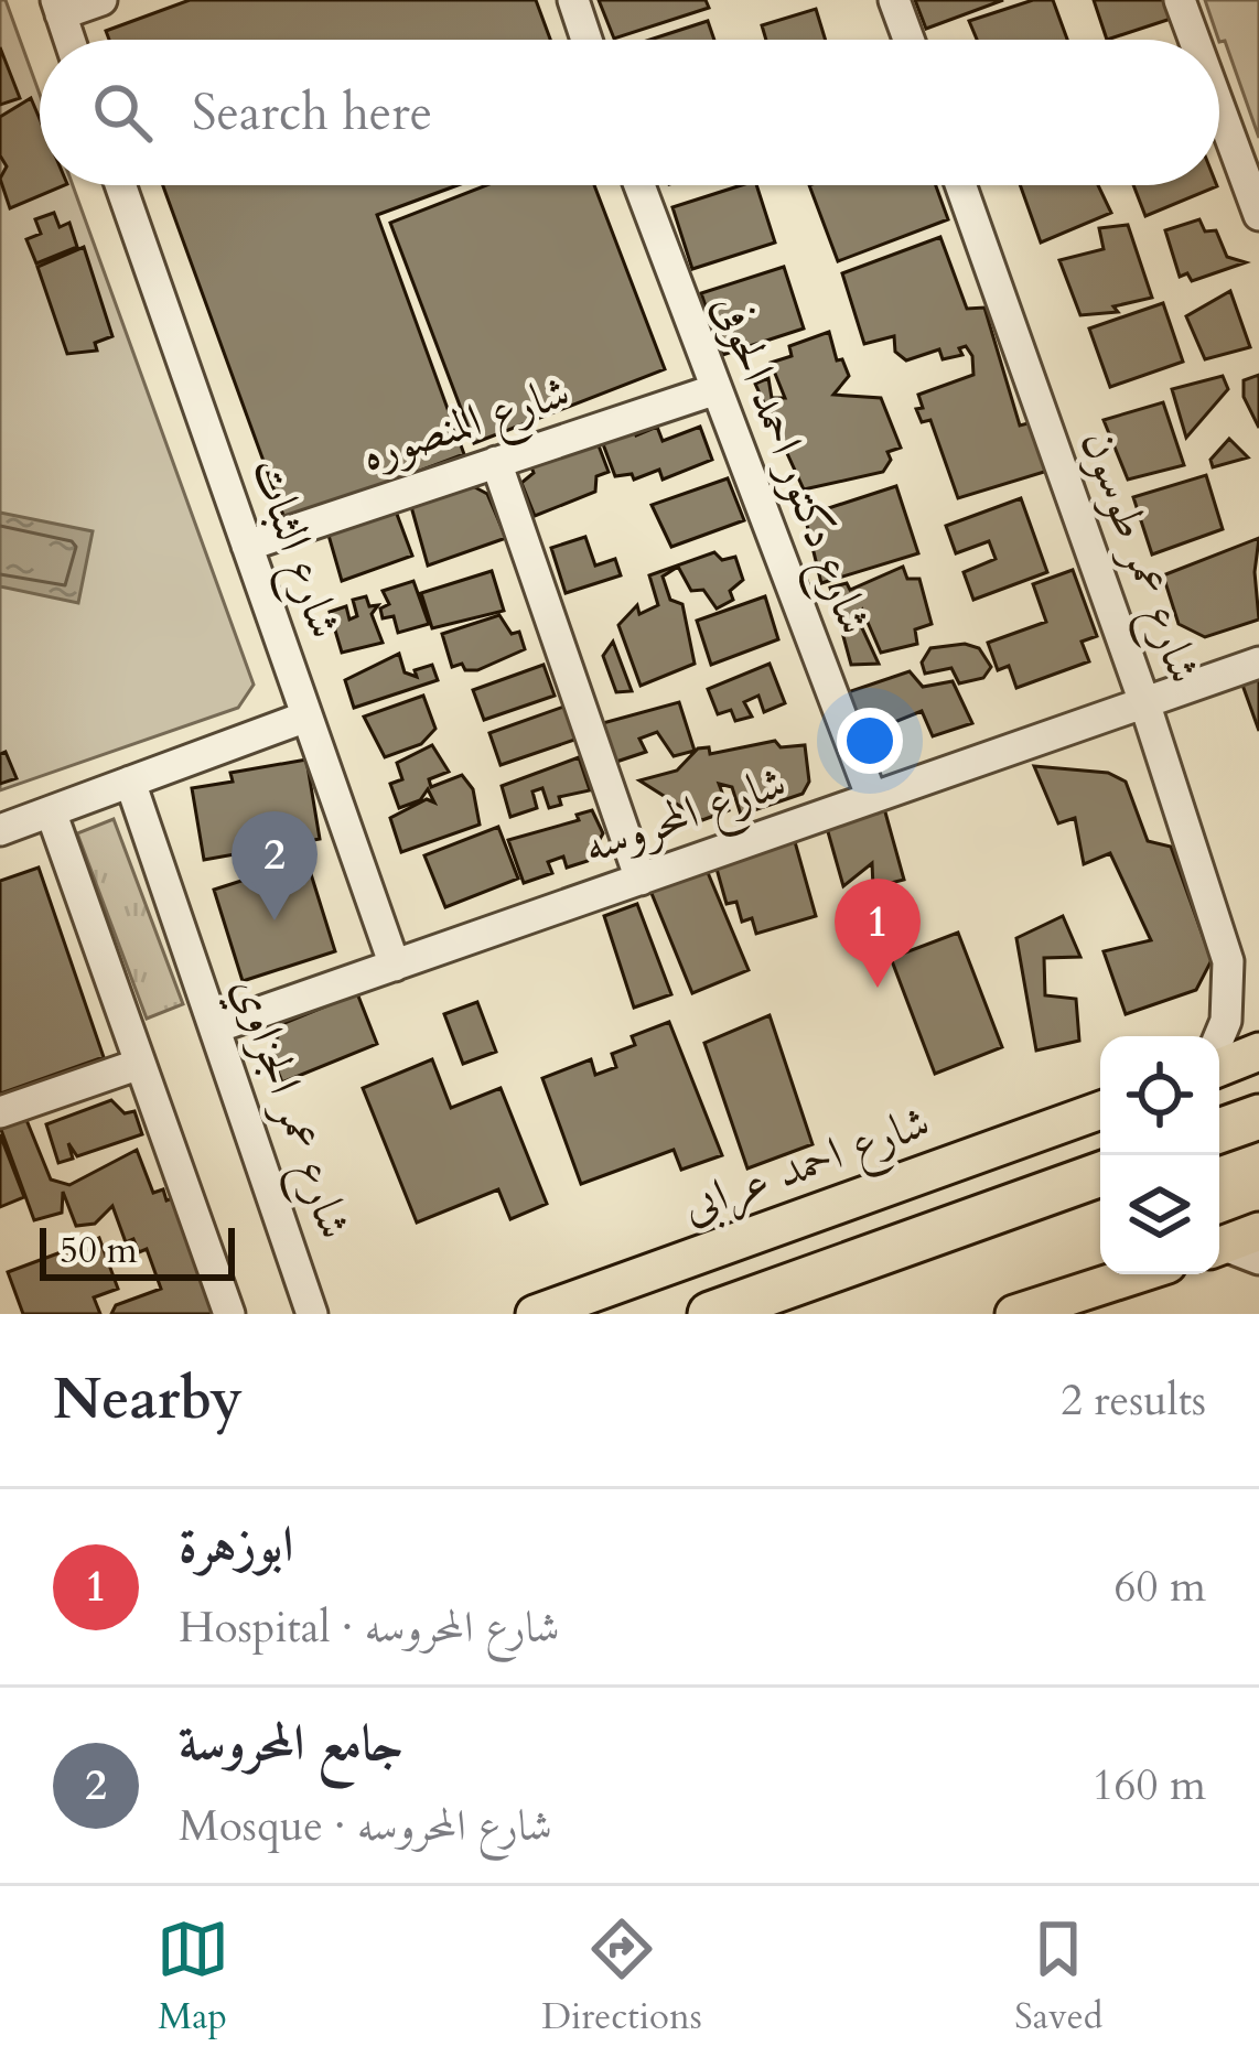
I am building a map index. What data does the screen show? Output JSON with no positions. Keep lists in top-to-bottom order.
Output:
{
  "streets": {
    "main road": ["شارع احمد عرابى"],
    "street": [
      "شارع المنصوره",
      "شارع دكتور احمد الحوفى",
      "شارع الثبات",
      "شارع عمر طوسون",
      "شارع المحروسه",
      "شارع عمر الجزاوي"
    ]
  },
  "crossings": [
    ["شارع المنصوره", "شارع دكتور احمد الحوفى"],
    ["شارع المنصوره", "شارع الثبات"],
    ["شارع دكتور احمد الحوفى", "شارع المحروسه"],
    ["شارع الثبات", "شارع المحروسه"],
    ["شارع عمر طوسون", "شارع المحروسه"],
    ["شارع المحروسه", "شارع عمر الجزاوي"]
  ],
  "scale_bar": "50 m",
  "page": {
    "search": "Search here",
    "pins": ["2", "1"],
    "scale": "50 m",
    "heading": ["Nearby", "2 results"],
    "list": [
      {
        "mark": "1",
        "name": "ابوزهرة",
        "note": "Hospital · شارع المحروسه",
        "value": "60 m"
      },
      {
        "mark": "2",
        "name": "جامع المحروسة",
        "note": "Mosque · شارع المحروسه",
        "value": "160 m"
      }
    ],
    "nav": ["Map", "Directions", "Saved"]
  }
}
